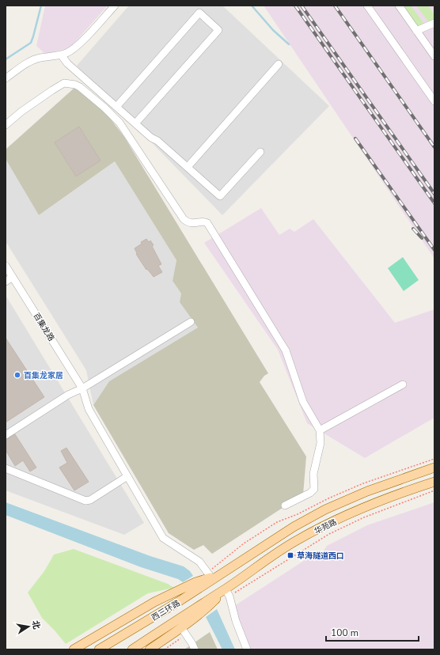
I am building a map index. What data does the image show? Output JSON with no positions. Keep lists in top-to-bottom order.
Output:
{
  "streets": {
    "main road": ["华苑路", "西三环路"],
    "street": ["百集龙路"]
  },
  "crossings": [
    ["百集龙路", "华苑路"],
    ["百集龙路", "西三环路"],
    ["华苑路", "西三环路"]
  ],
  "places": {
    "other": ["百集龙家居"],
    "transit": ["草海隧道西口"]
  },
  "scale_bar": "100 m",
  "north": "right"
}
